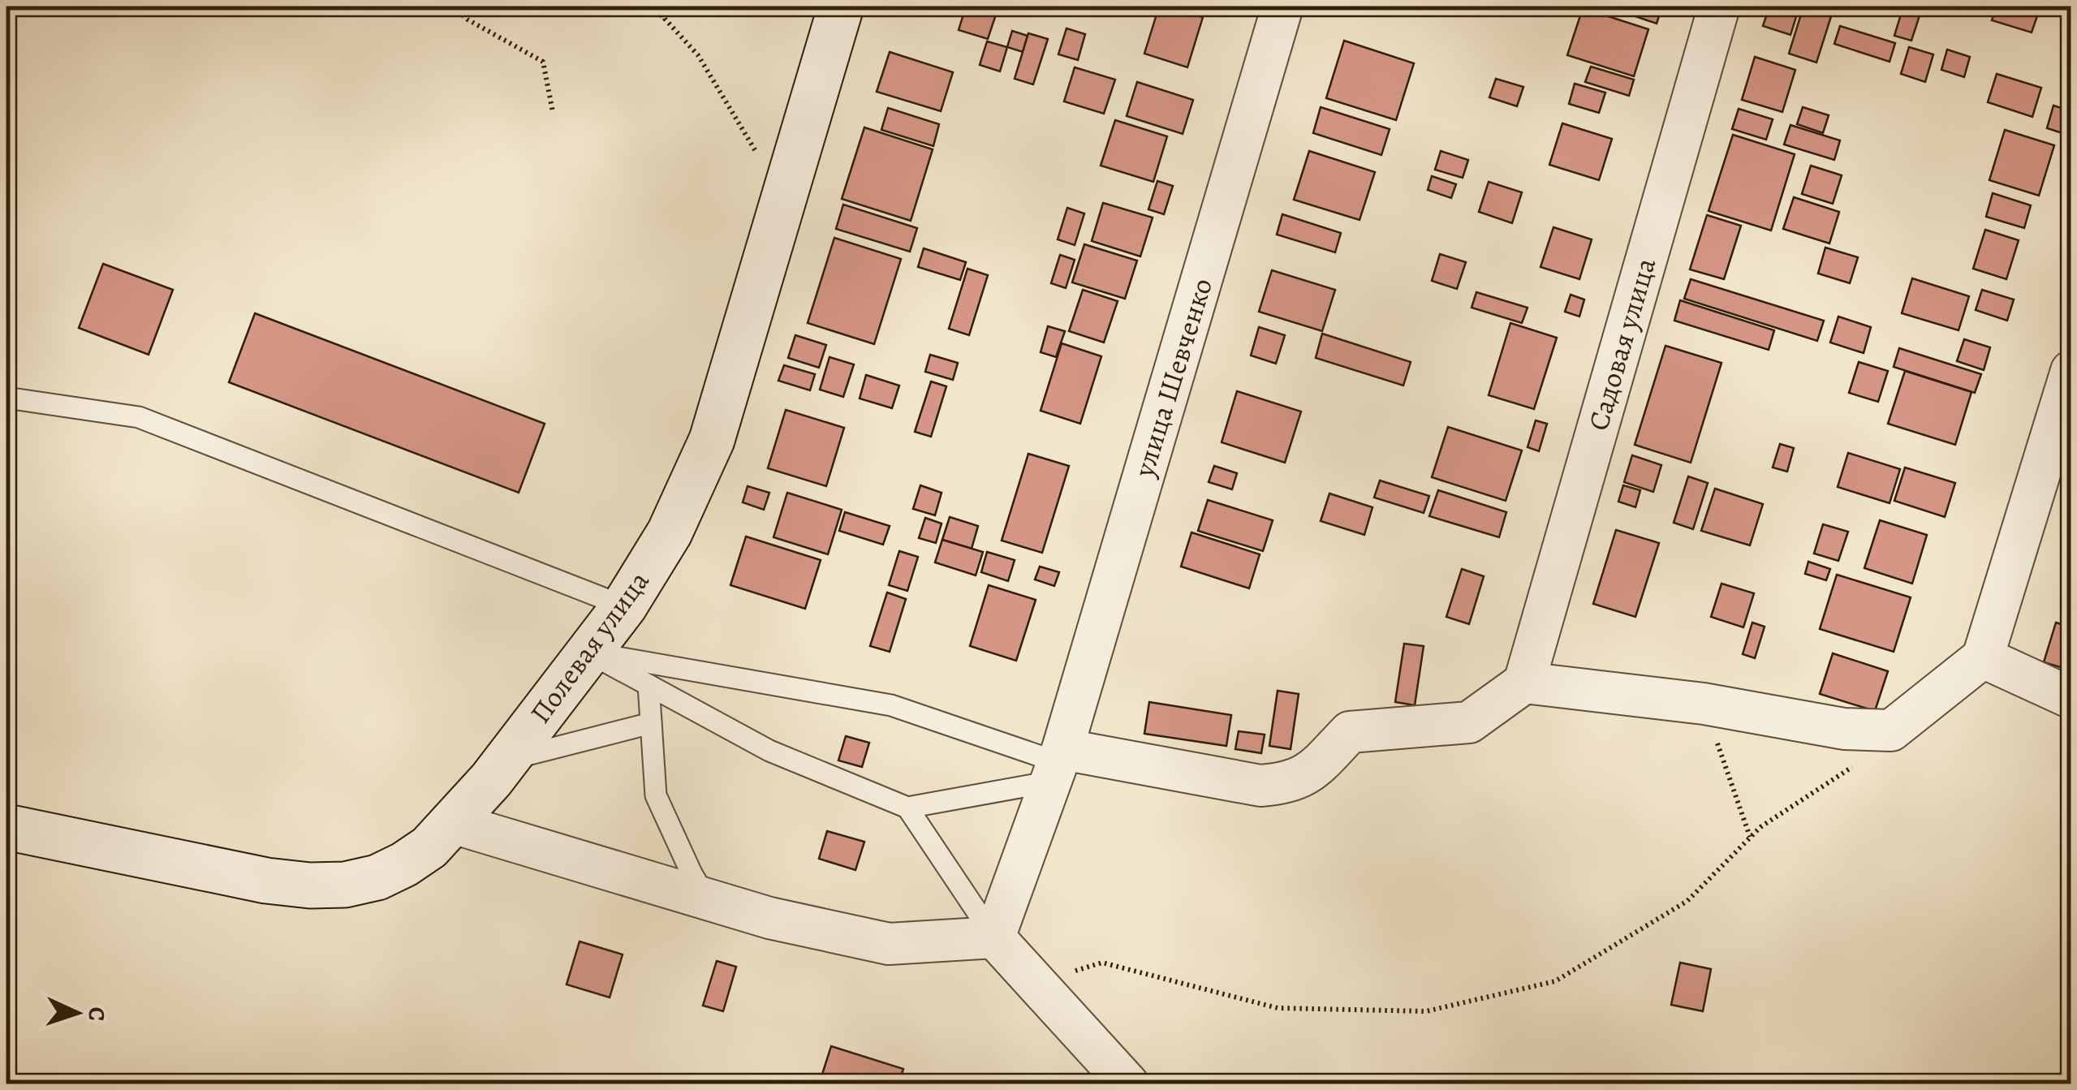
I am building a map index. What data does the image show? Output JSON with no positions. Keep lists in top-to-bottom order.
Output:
{
  "streets": {
    "street": ["Садовая улица", "улица Шевченко", "Полевая улица"]
  },
  "north": "right"
}
